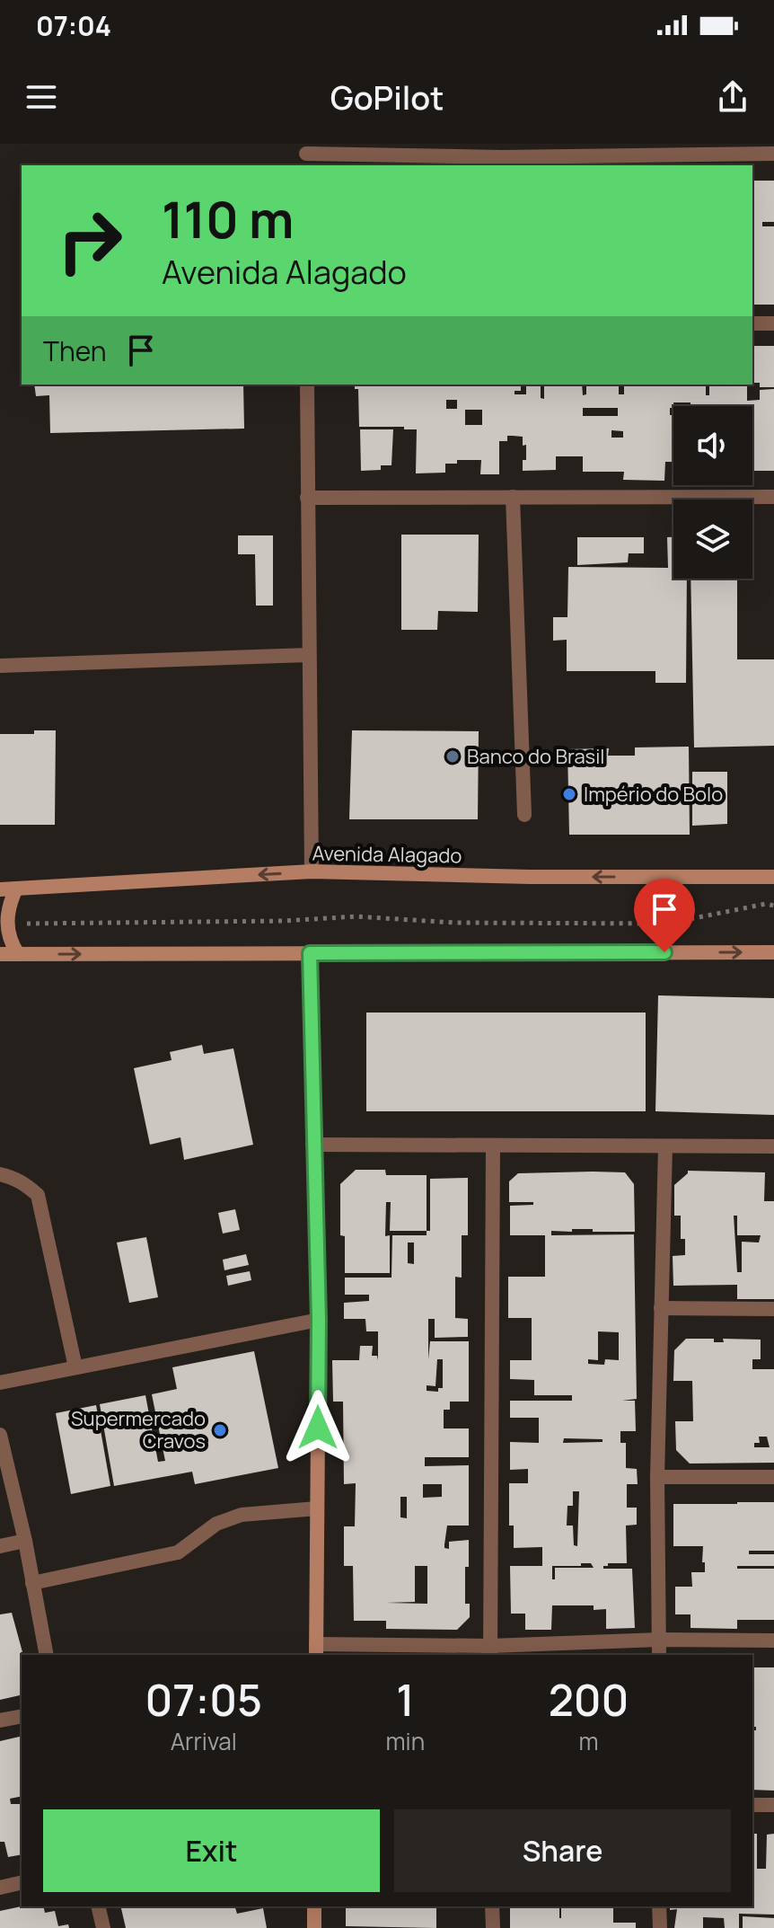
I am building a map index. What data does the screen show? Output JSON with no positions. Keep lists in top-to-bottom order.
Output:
{
  "streets": {
    "main road": ["Avenida Alagado"]
  },
  "places": ["Banco do Brasil", "Império do Bolo", "Supermercado Cravos"],
  "page": {
    "status": "07:04",
    "header": "GoPilot",
    "turn": ["110 m", "Avenida Alagado"],
    "then": "Then",
    "eta": [
      "07:05",
      "Arrival",
      "1",
      "min",
      "200",
      "m"
    ],
    "buttons": ["Exit", "Share"]
  }
}
